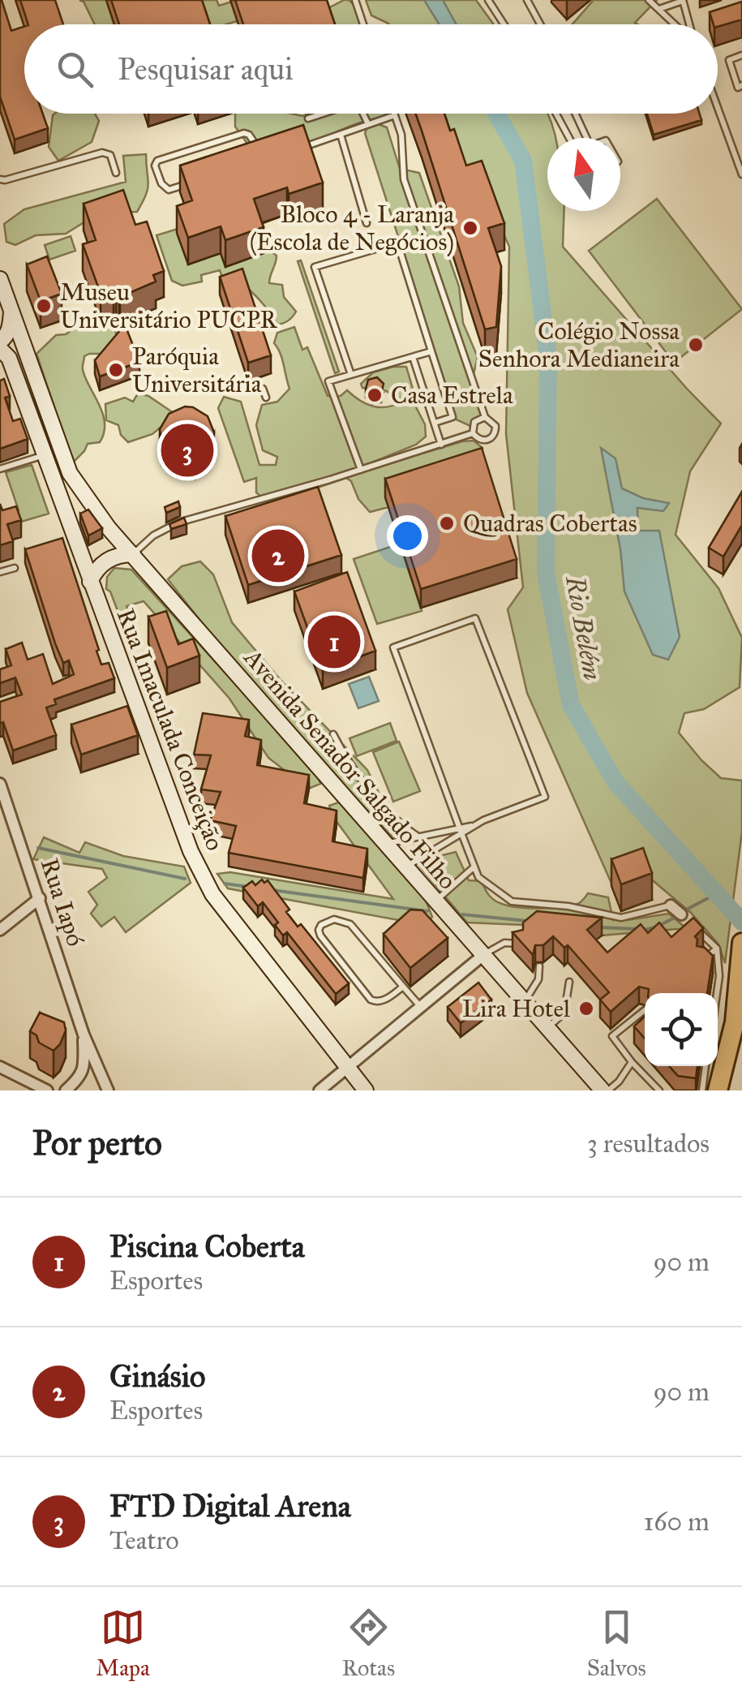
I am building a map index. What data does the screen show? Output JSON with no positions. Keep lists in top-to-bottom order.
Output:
{
  "streets": {
    "main road": ["Rua Imaculada Conceição", "Avenida Senador Salgado Filho"],
    "street": ["Rua Iapó"]
  },
  "water": ["Rio Belém"],
  "places": [
    "Bloco 4 - Laranja (Escola de Negócios)",
    "Museu Universitário PUCPR",
    "Colégio Nossa Senhora Medianeira",
    "Paróquia Universitária",
    "Casa Estrela",
    "Quadras Cobertas",
    "Lira Hotel"
  ],
  "north": "top",
  "page": {
    "search": "Pesquisar aqui",
    "pins": ["3", "2", "1"],
    "heading": ["Por perto", "3 resultados"],
    "list": [
      {
        "mark": "1",
        "name": "Piscina Coberta",
        "note": "Esportes",
        "value": "90 m"
      },
      {
        "mark": "2",
        "name": "Ginásio",
        "note": "Esportes",
        "value": "90 m"
      },
      {
        "mark": "3",
        "name": "FTD Digital Arena",
        "note": "Teatro",
        "value": "160 m"
      }
    ],
    "nav": ["Mapa", "Rotas", "Salvos"]
  }
}
